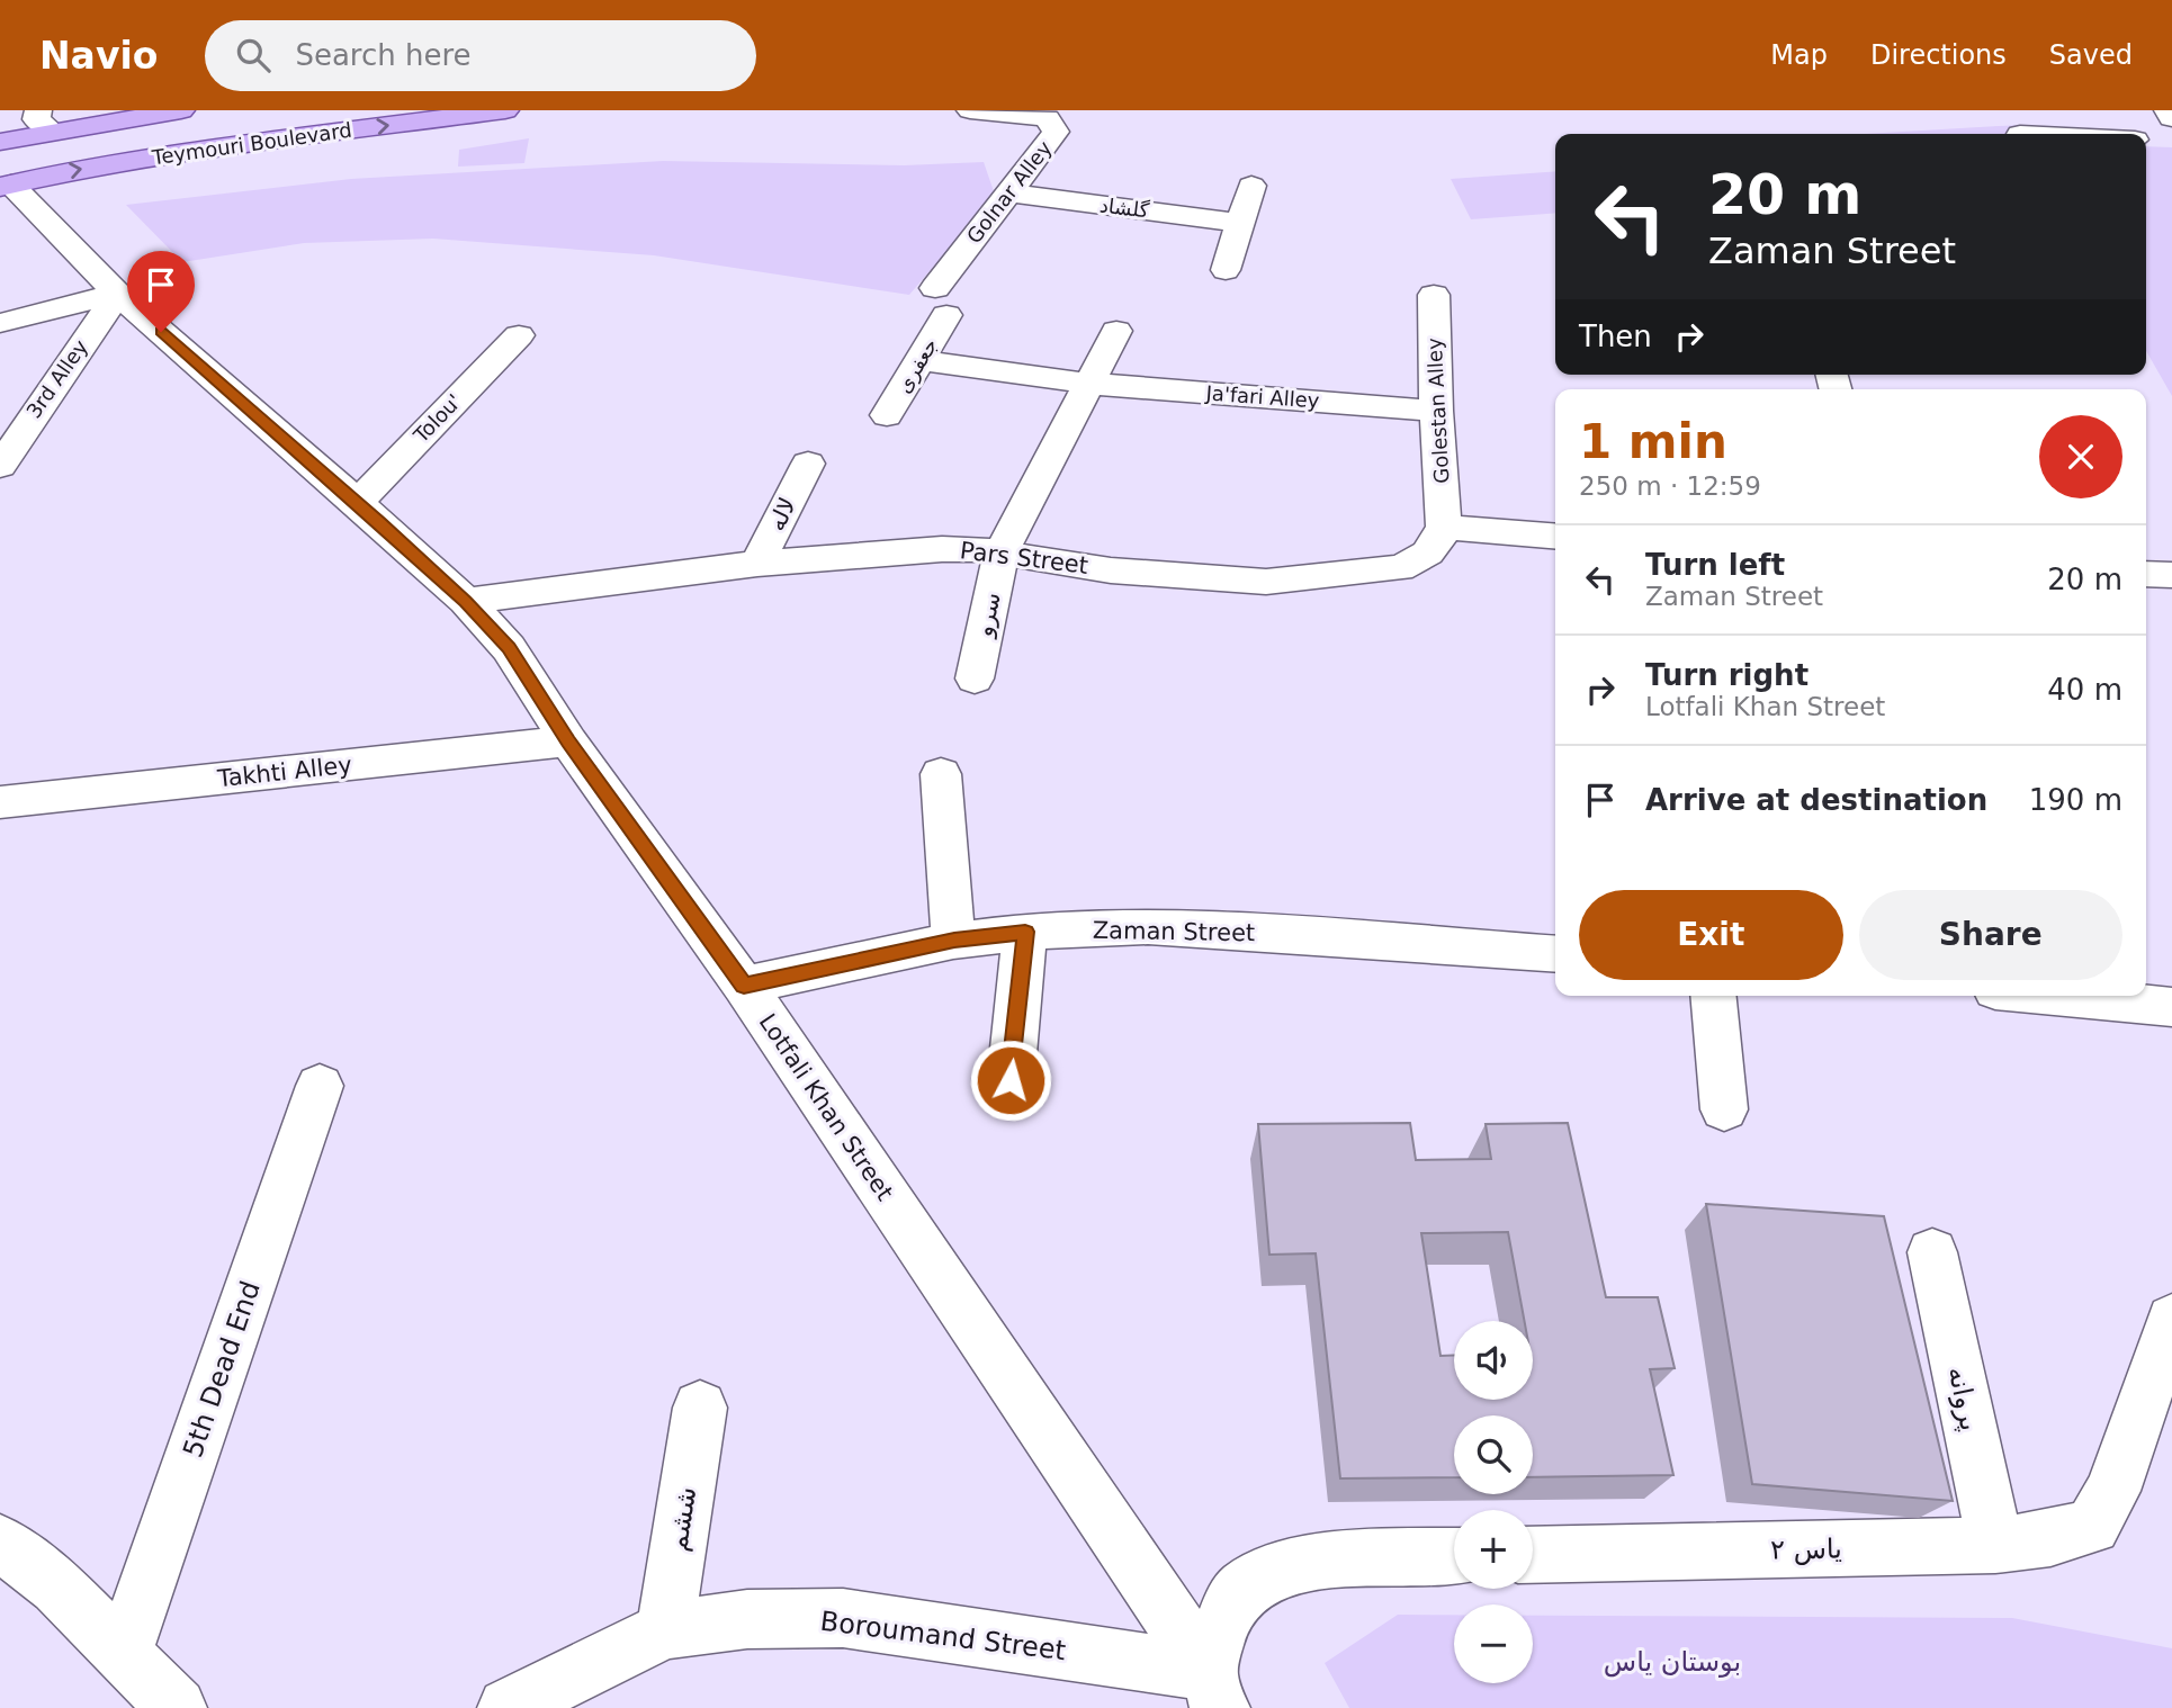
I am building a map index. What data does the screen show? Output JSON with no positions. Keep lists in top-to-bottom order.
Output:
{
  "streets": {
    "main road": ["Teymouri Boulevard"],
    "street": [
      "Golnar Alley",
      "گلشاد",
      "جعفری",
      "3rd Alley",
      "Ja'fari Alley",
      "Golestan Alley",
      "Tolou'",
      "لاله",
      "Pars Street",
      "سرو",
      "Takhti Alley",
      "Zaman Street",
      "Lotfali Khan Street",
      "5th Dead End",
      "پروانه",
      "ششم",
      "یاس ۲",
      "Boroumand Street"
    ]
  },
  "crossings": [
    ["Teymouri Boulevard", "Lotfali Khan Street"],
    ["Golnar Alley", "گلشاد"],
    ["Golnar Alley", "جعفری"],
    ["جعفری", "Ja'fari Alley"],
    ["3rd Alley", "Lotfali Khan Street"],
    ["Ja'fari Alley", "Golestan Alley"],
    ["Golestan Alley", "Pars Street"],
    ["Tolou'", "Lotfali Khan Street"],
    ["لاله", "Pars Street"],
    ["Pars Street", "سرو"],
    ["Pars Street", "Lotfali Khan Street"],
    ["Takhti Alley", "Lotfali Khan Street"],
    ["Zaman Street", "Lotfali Khan Street"],
    ["Lotfali Khan Street", "Boroumand Street"],
    ["پروانه", "یاس ۲"],
    ["ششم", "Boroumand Street"]
  ],
  "one_way": ["Teymouri Boulevard"],
  "parks": ["بوستان یاس"],
  "page": {
    "header": "Navio",
    "search": "Search here",
    "nav": ["Map", "Directions", "Saved"],
    "turn": ["20 m", "Zaman Street"],
    "then": "Then",
    "heading": ["1 min", "250 m · 12:59"],
    "list": [
      {
        "name": "Turn left",
        "note": "Zaman Street",
        "value": "20 m"
      },
      {
        "name": "Turn right",
        "note": "Lotfali Khan Street",
        "value": "40 m"
      },
      {
        "name": "Arrive at destination",
        "value": "190 m"
      }
    ],
    "buttons": ["Exit", "Share"],
    "map_buttons": ["+", "−"]
  }
}
